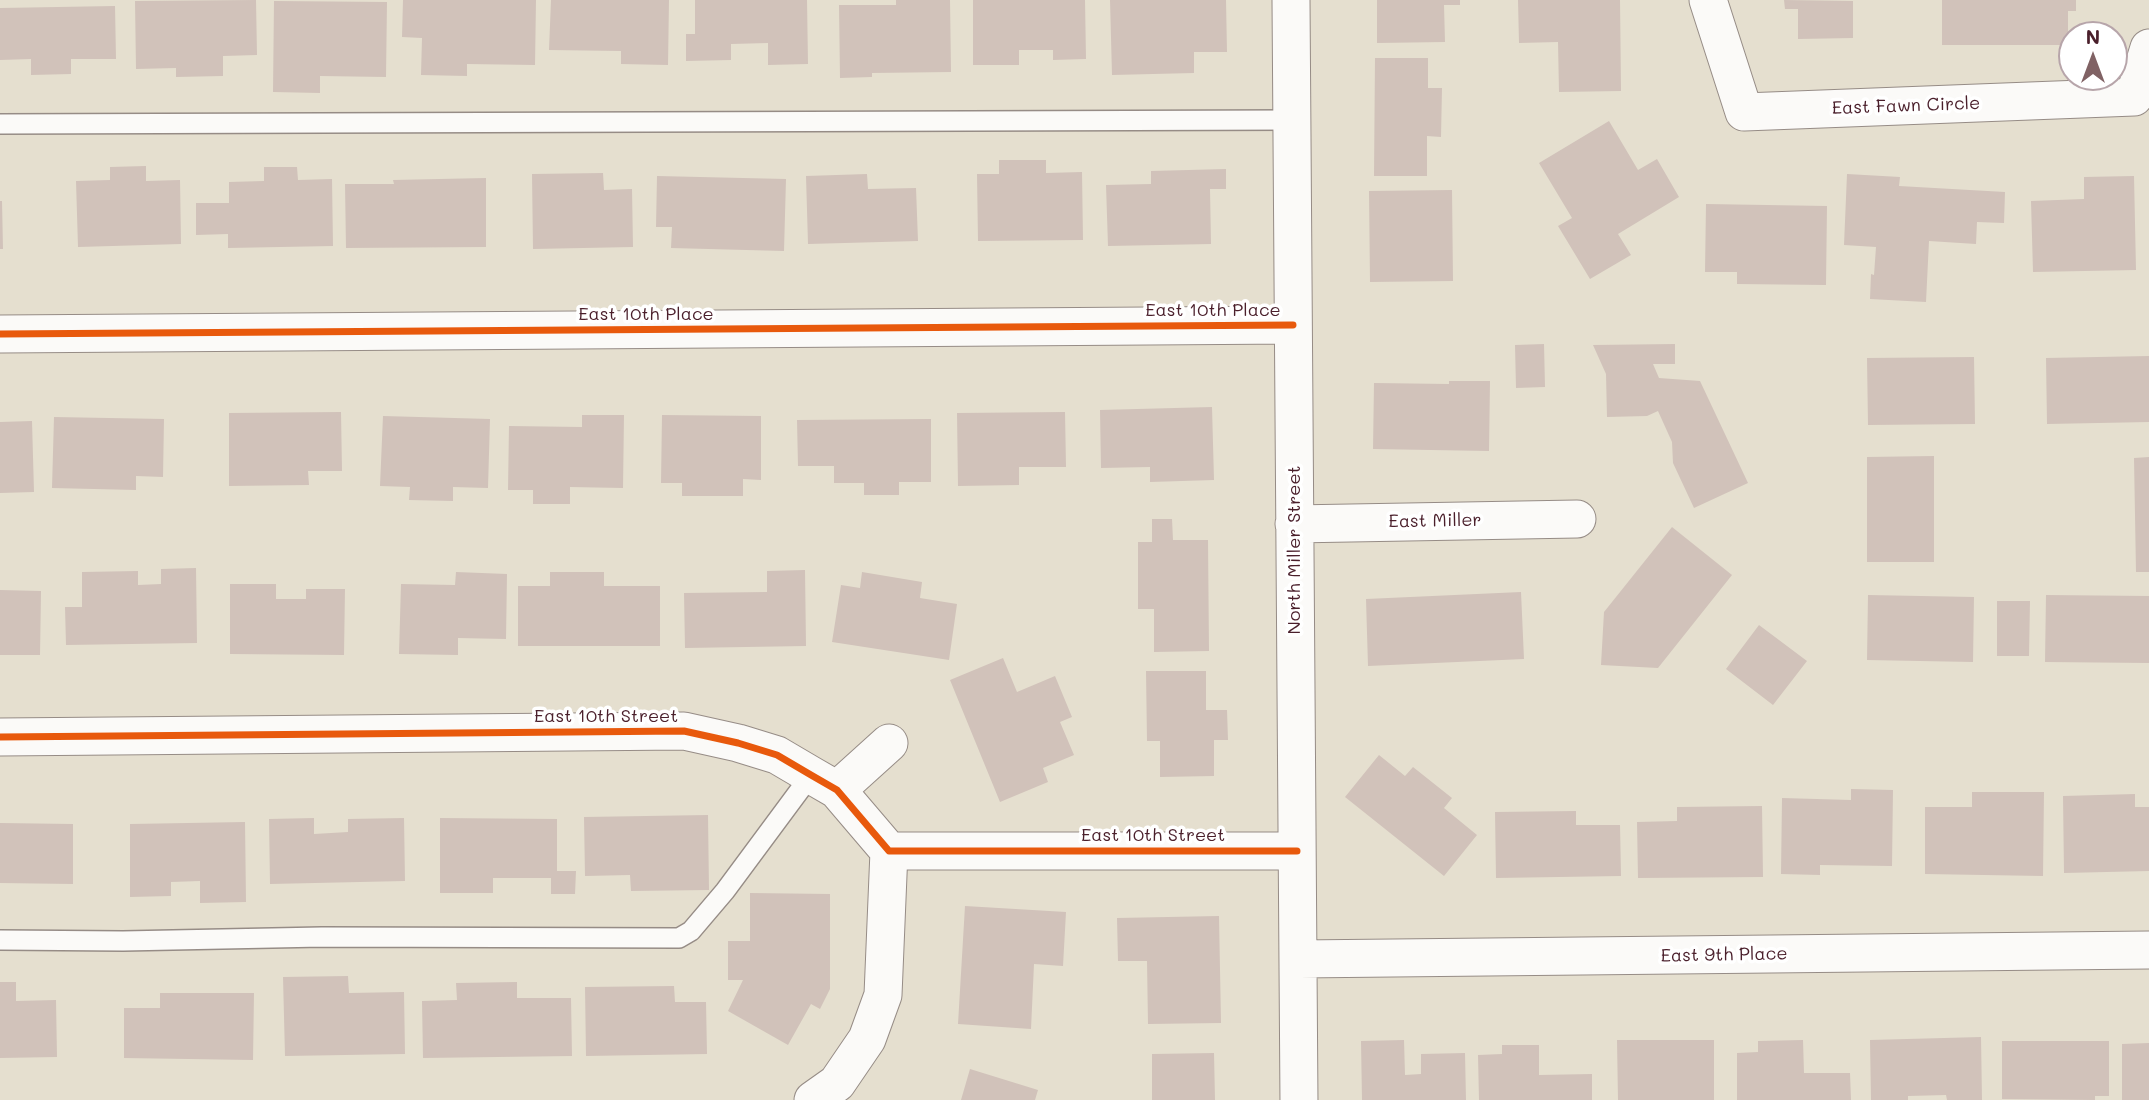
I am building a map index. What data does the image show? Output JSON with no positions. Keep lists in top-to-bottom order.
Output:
{
  "streets": {
    "street": [
      "East Fawn Circle",
      "East 10th Place",
      "East Miller",
      "North Miller Street",
      "East 10th Street",
      "East 9th Place"
    ]
  },
  "crossings": [
    ["East 10th Place", "North Miller Street"],
    ["East Miller", "North Miller Street"],
    ["North Miller Street", "East 10th Street"],
    ["North Miller Street", "East 9th Place"]
  ],
  "north": "top"
}
